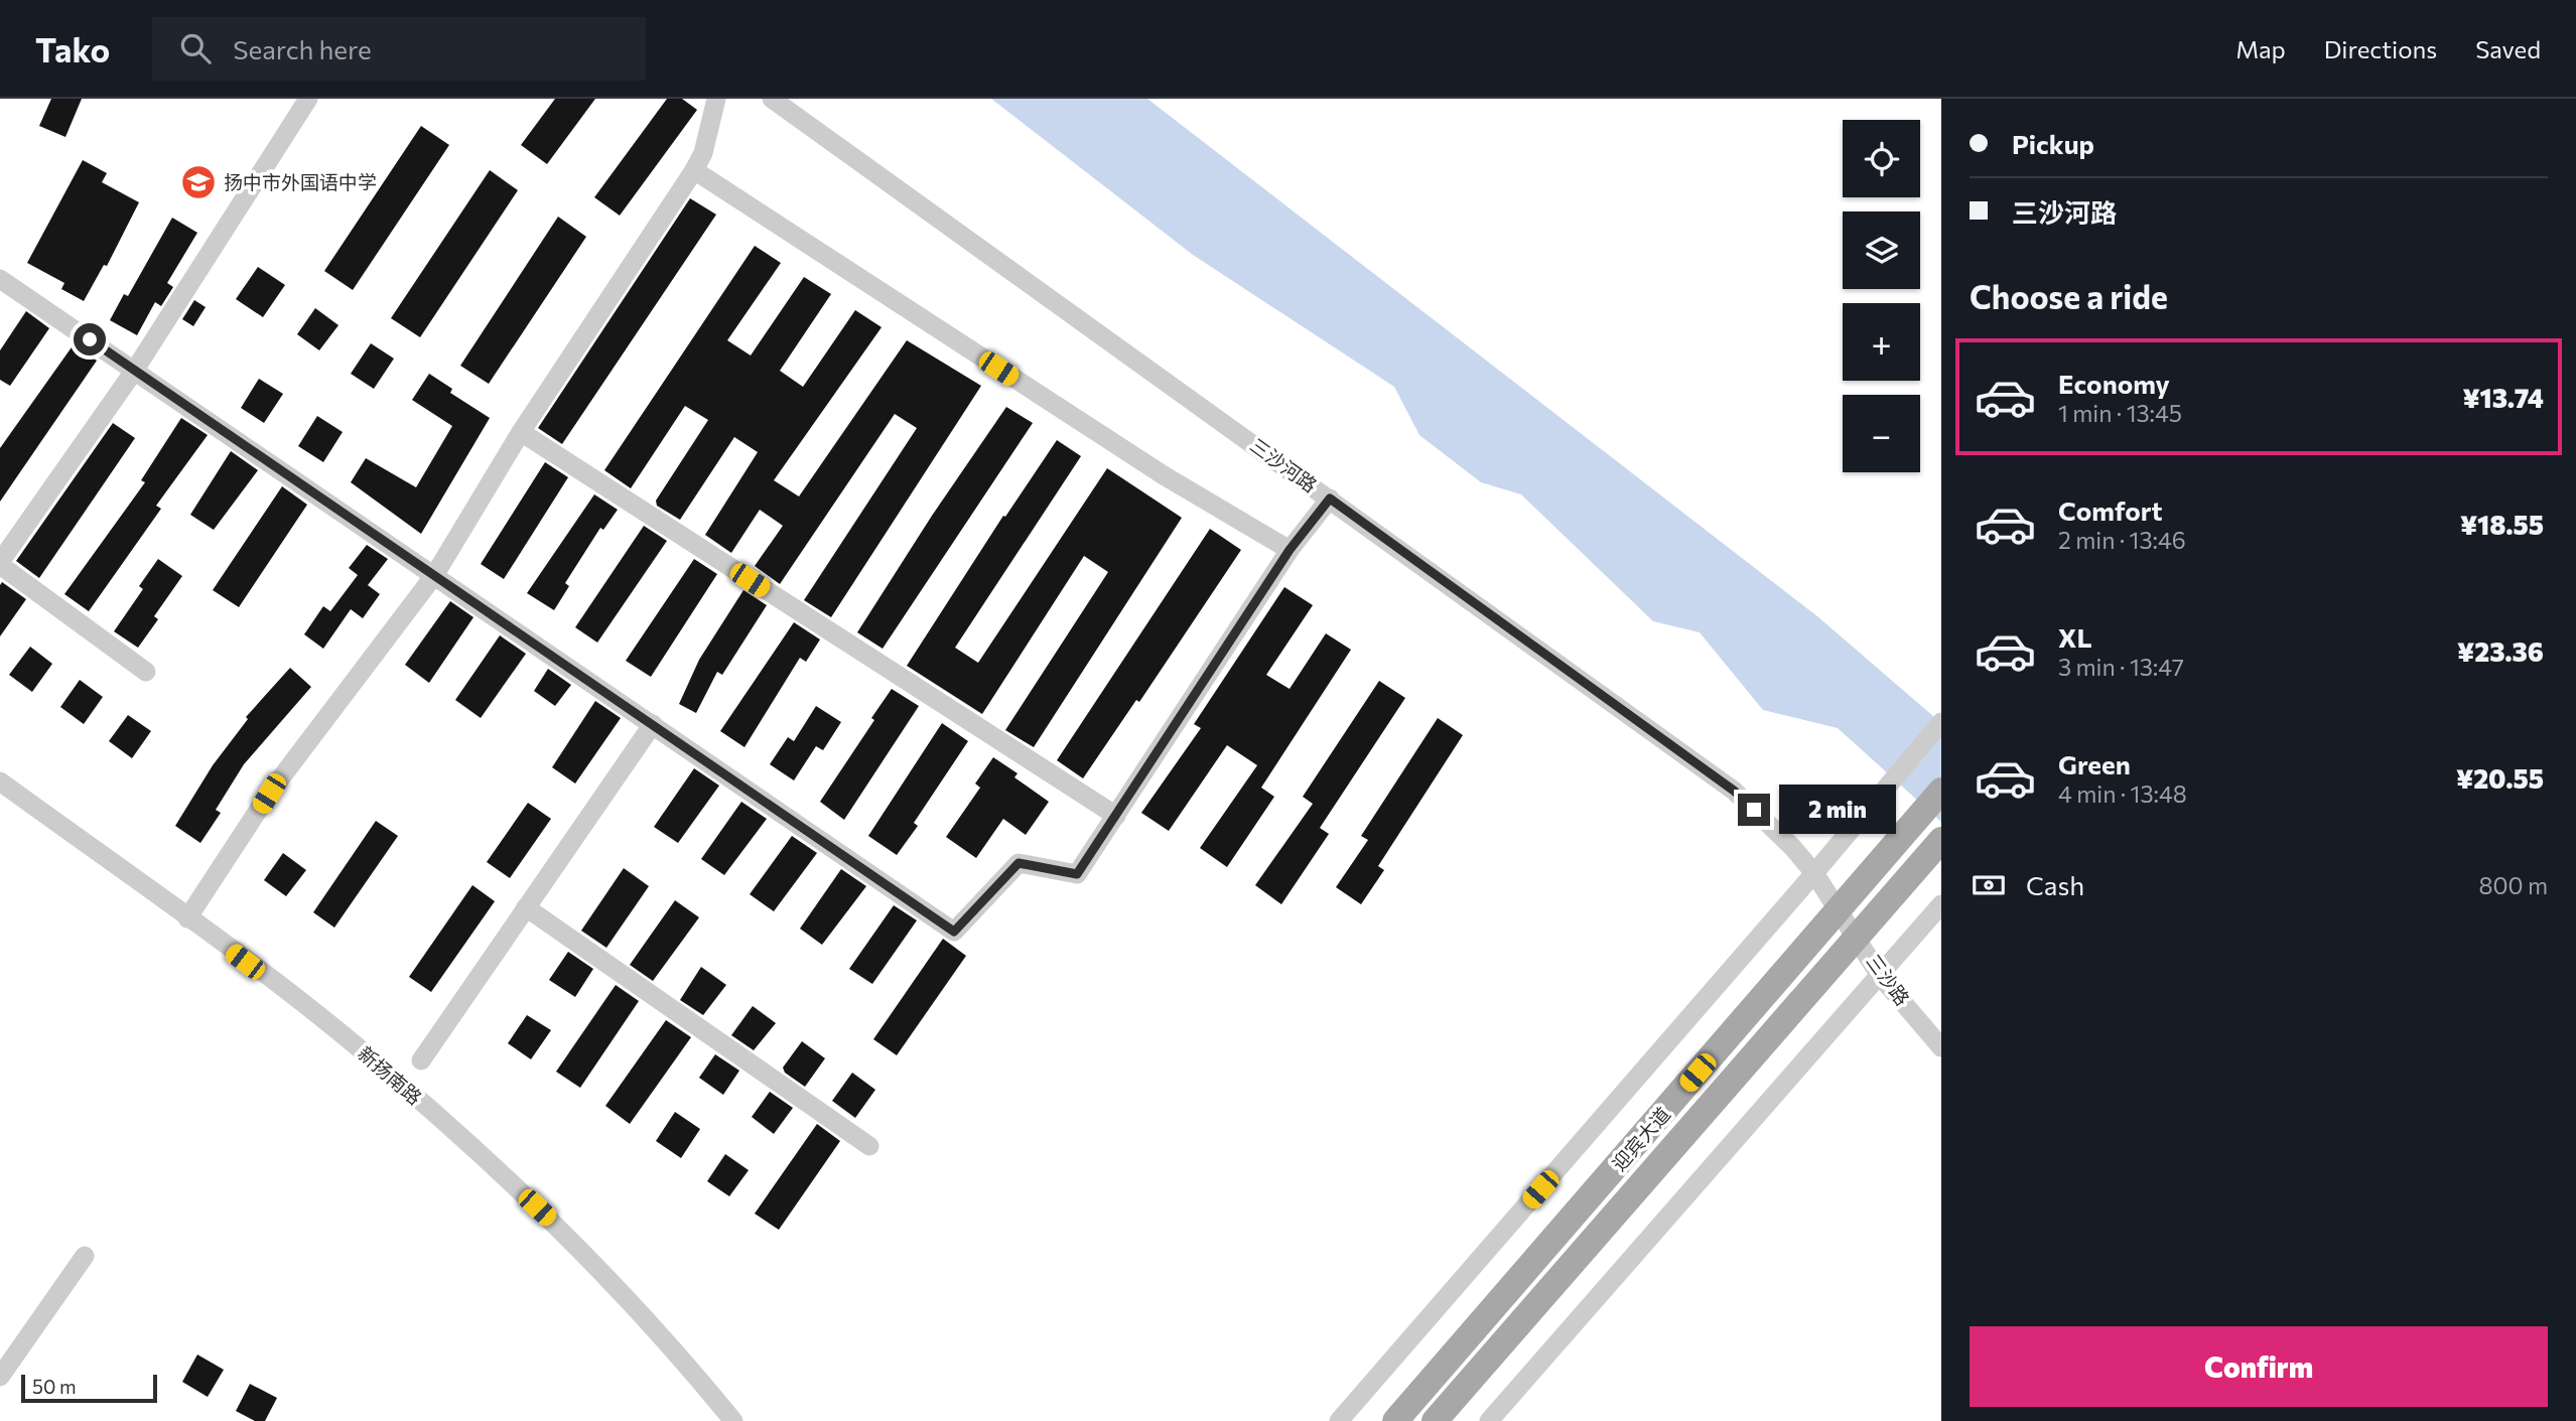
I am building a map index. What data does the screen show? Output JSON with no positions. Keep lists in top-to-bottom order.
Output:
{
  "streets": {
    "main road": ["迎宾大道"],
    "street": ["三沙河路", "三沙路", "新扬南路"]
  },
  "crossings": [
    ["三沙河路", "三沙路"],
    ["三沙河路", "迎宾大道"],
    ["三沙路", "迎宾大道"]
  ],
  "places": {
    "school or university": ["扬中市外国语中学"]
  },
  "scale_bar": "50 m",
  "page": {
    "header": "Tako",
    "search": "Search here",
    "nav": ["Map", "Directions", "Saved"],
    "banner": ["Pickup", "三沙河路"],
    "map_buttons": ["+", "−"],
    "heading": "Choose a ride",
    "list": [
      {
        "name": "Economy",
        "note": "1 min · 13:45",
        "value": "¥13.74"
      },
      {
        "name": "Comfort",
        "note": "2 min · 13:46",
        "value": "¥18.55"
      },
      {
        "name": "XL",
        "note": "3 min · 13:47",
        "value": "¥23.36"
      },
      {
        "name": "Green",
        "note": "4 min · 13:48",
        "value": "¥20.55"
      }
    ],
    "bubble": "2 min",
    "pay": ["Cash", "800 m"],
    "buttons": "Confirm",
    "scale": "50 m"
  }
}
